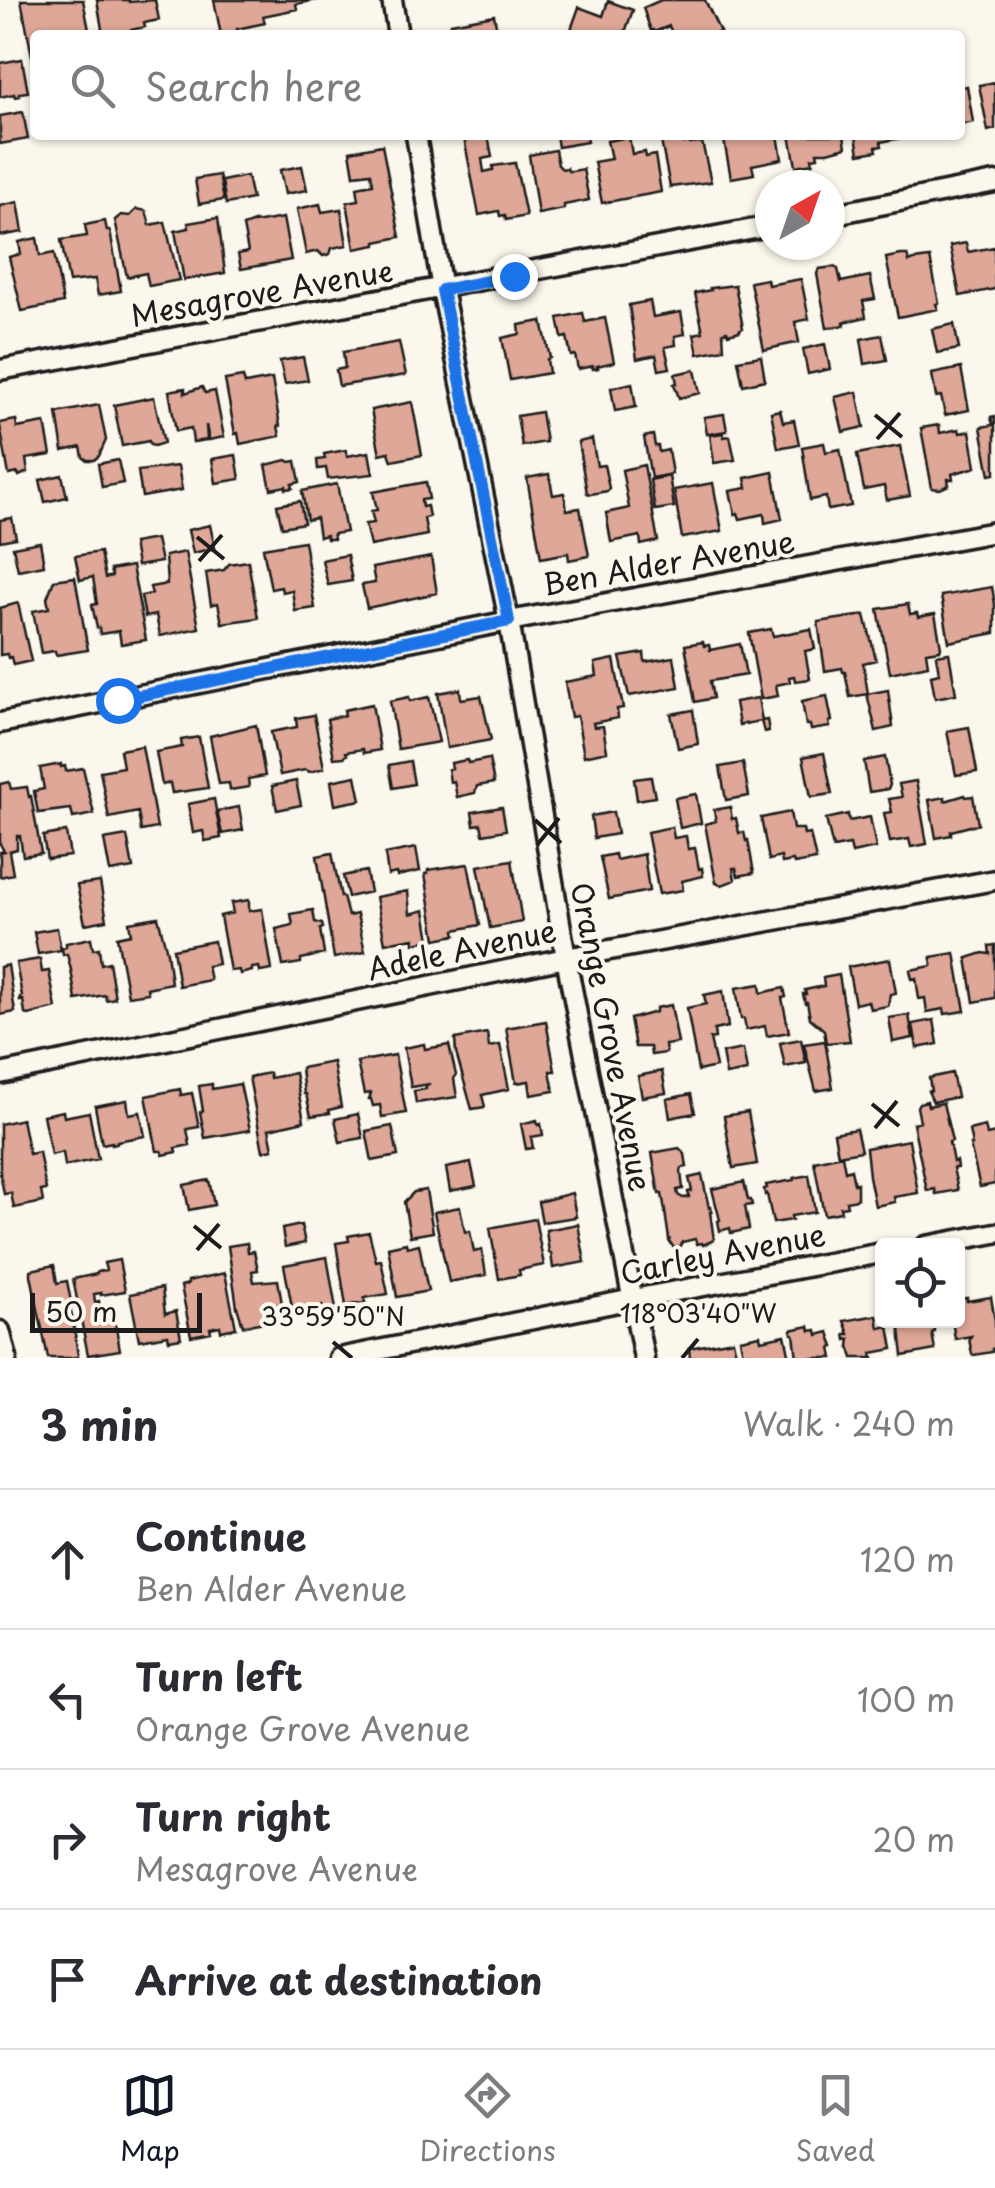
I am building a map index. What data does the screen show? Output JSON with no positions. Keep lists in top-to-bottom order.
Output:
{
  "streets": {
    "street": [
      "Mesagrove Avenue",
      "Ben Alder Avenue",
      "Adele Avenue",
      "Orange Grove Avenue",
      "Carley Avenue"
    ]
  },
  "crossings": [
    ["Mesagrove Avenue", "Orange Grove Avenue"],
    ["Ben Alder Avenue", "Orange Grove Avenue"],
    ["Adele Avenue", "Orange Grove Avenue"],
    ["Orange Grove Avenue", "Carley Avenue"]
  ],
  "scale_bar": "50 m",
  "north": "top right",
  "page": {
    "search": "Search here",
    "scale": "50 m",
    "heading": ["3 min", "Walk · 240 m"],
    "list": [
      ["Continue", "Ben Alder Avenue", "120 m"],
      ["Turn left", "Orange Grove Avenue", "100 m"],
      ["Turn right", "Mesagrove Avenue", "20 m"],
      "Arrive at destination"
    ],
    "nav": ["Map", "Directions", "Saved"]
  },
  "coordinates": ["118°03'40\"W", "33°59'50\"N"]
}
